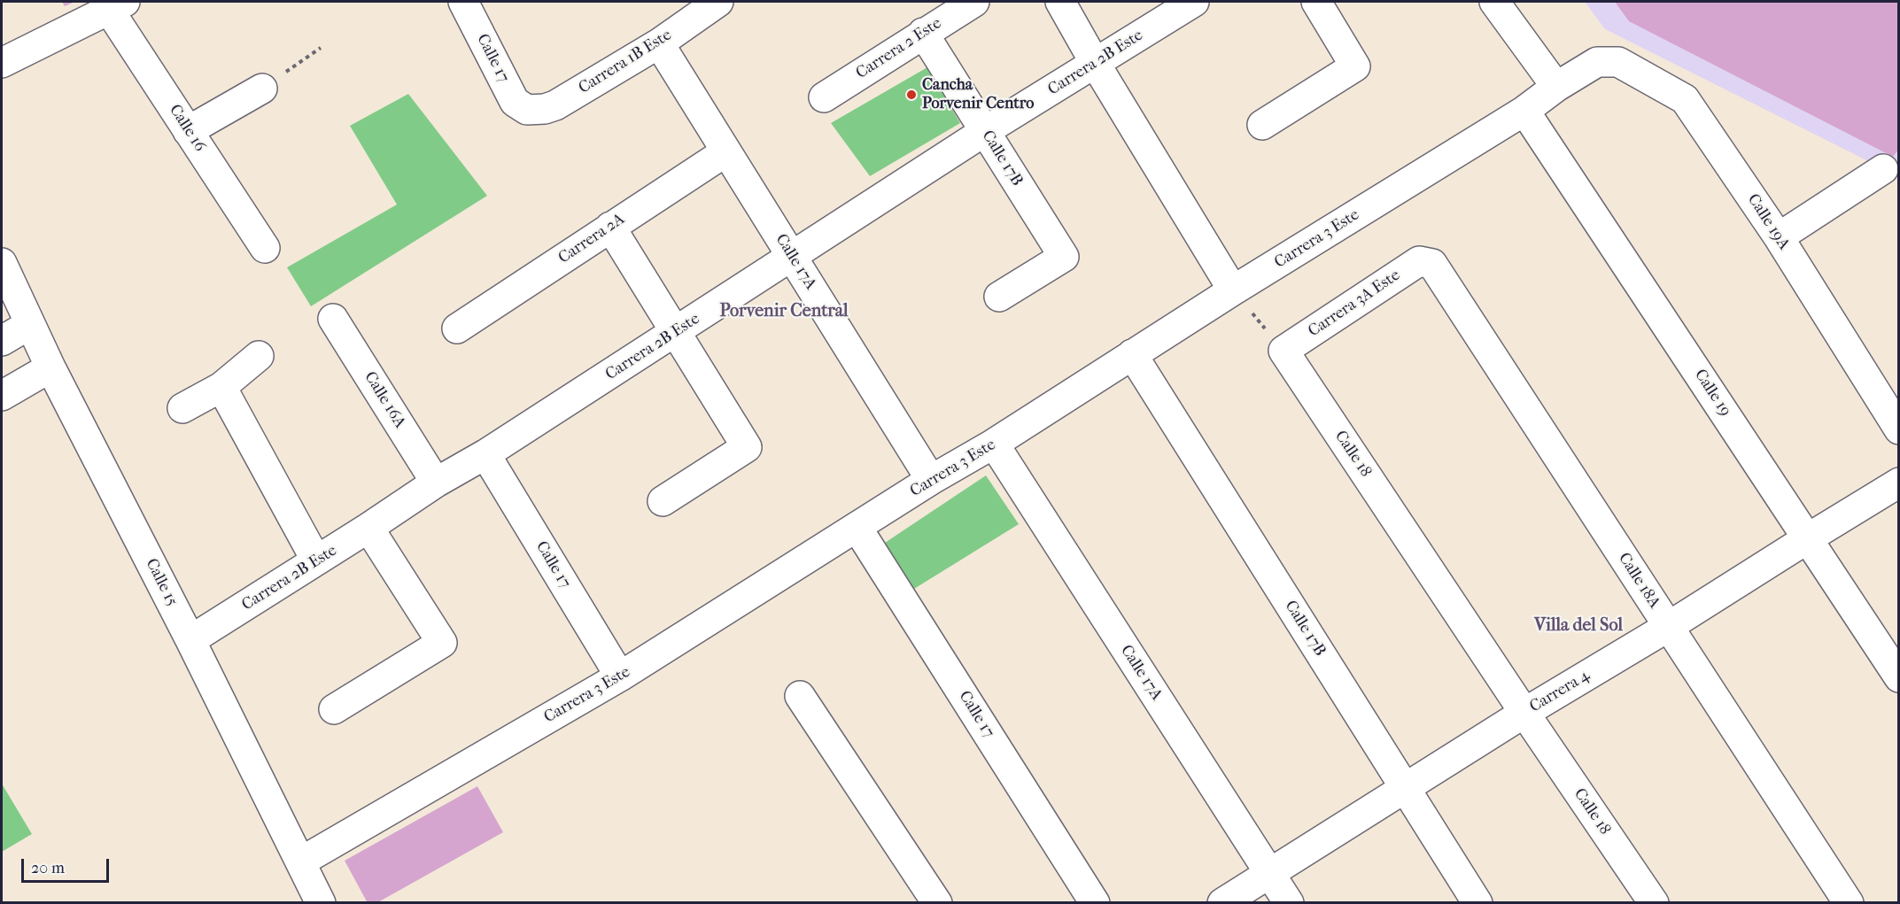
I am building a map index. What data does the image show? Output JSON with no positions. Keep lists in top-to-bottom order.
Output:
{
  "streets": {
    "street": [
      "Carrera 2 Este",
      "Calle 17",
      "Carrera 1B Este",
      "Carrera 2B Este",
      "Calle 16",
      "Calle 17B",
      "Calle 19A",
      "Carrera 2A",
      "Carrera 3 Este",
      "Calle 17A",
      "Carrera 3A Este",
      "Calle 19",
      "Calle 16A",
      "Calle 18",
      "Calle 18A",
      "Calle 15",
      "Carrera 4"
    ]
  },
  "crossings": [
    ["Carrera 2 Este", "Calle 17B"],
    ["Calle 17", "Carrera 1B Este"],
    ["Calle 17", "Carrera 2B Este"],
    ["Calle 17", "Carrera 3 Este"],
    ["Carrera 1B Este", "Calle 17A"],
    ["Carrera 2B Este", "Calle 17B"],
    ["Carrera 2B Este", "Calle 17A"],
    ["Carrera 2B Este", "Calle 16A"],
    ["Carrera 2B Este", "Calle 15"],
    ["Calle 17B", "Carrera 3 Este"],
    ["Calle 17B", "Carrera 4"],
    ["Calle 19A", "Carrera 3 Este"],
    ["Carrera 2A", "Calle 17A"],
    ["Carrera 3 Este", "Calle 17A"],
    ["Carrera 3 Este", "Calle 19"],
    ["Carrera 3 Este", "Calle 15"],
    ["Calle 17A", "Carrera 4"],
    ["Carrera 3A Este", "Calle 18"],
    ["Carrera 3A Este", "Calle 18A"],
    ["Calle 19", "Carrera 4"],
    ["Calle 18", "Carrera 4"],
    ["Calle 18A", "Carrera 4"]
  ],
  "districts": ["Porvenir Central", "Villa del Sol"],
  "places": ["Cancha Porvenir Centro"],
  "scale_bar": "20 m"
}
